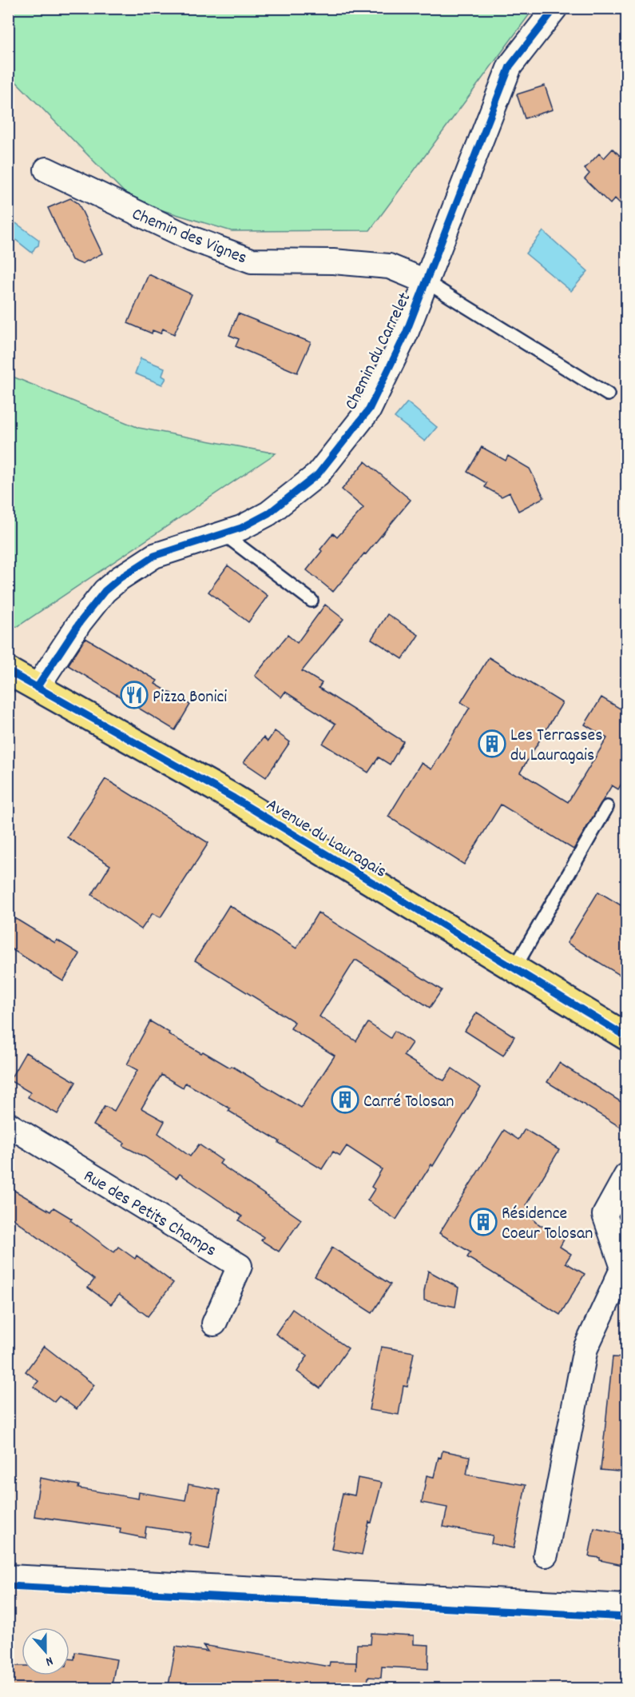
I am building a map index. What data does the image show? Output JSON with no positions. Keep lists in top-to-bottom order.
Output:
{
  "streets": {
    "main road": ["Avenue du Lauragais"],
    "street": ["Chemin des Vignes", "Chemin du Carrelet", "Rue des Petits Champs"]
  },
  "crossings": [
    ["Chemin des Vignes", "Chemin du Carrelet"],
    ["Chemin du Carrelet", "Avenue du Lauragais"]
  ],
  "places": {
    "restaurant": ["Pizza Bonici"],
    "building": ["Les Terrasses du Lauragais", "Carré Tolosan", "Résidence Coeur Tolosan"]
  },
  "north": "bottom"
}
